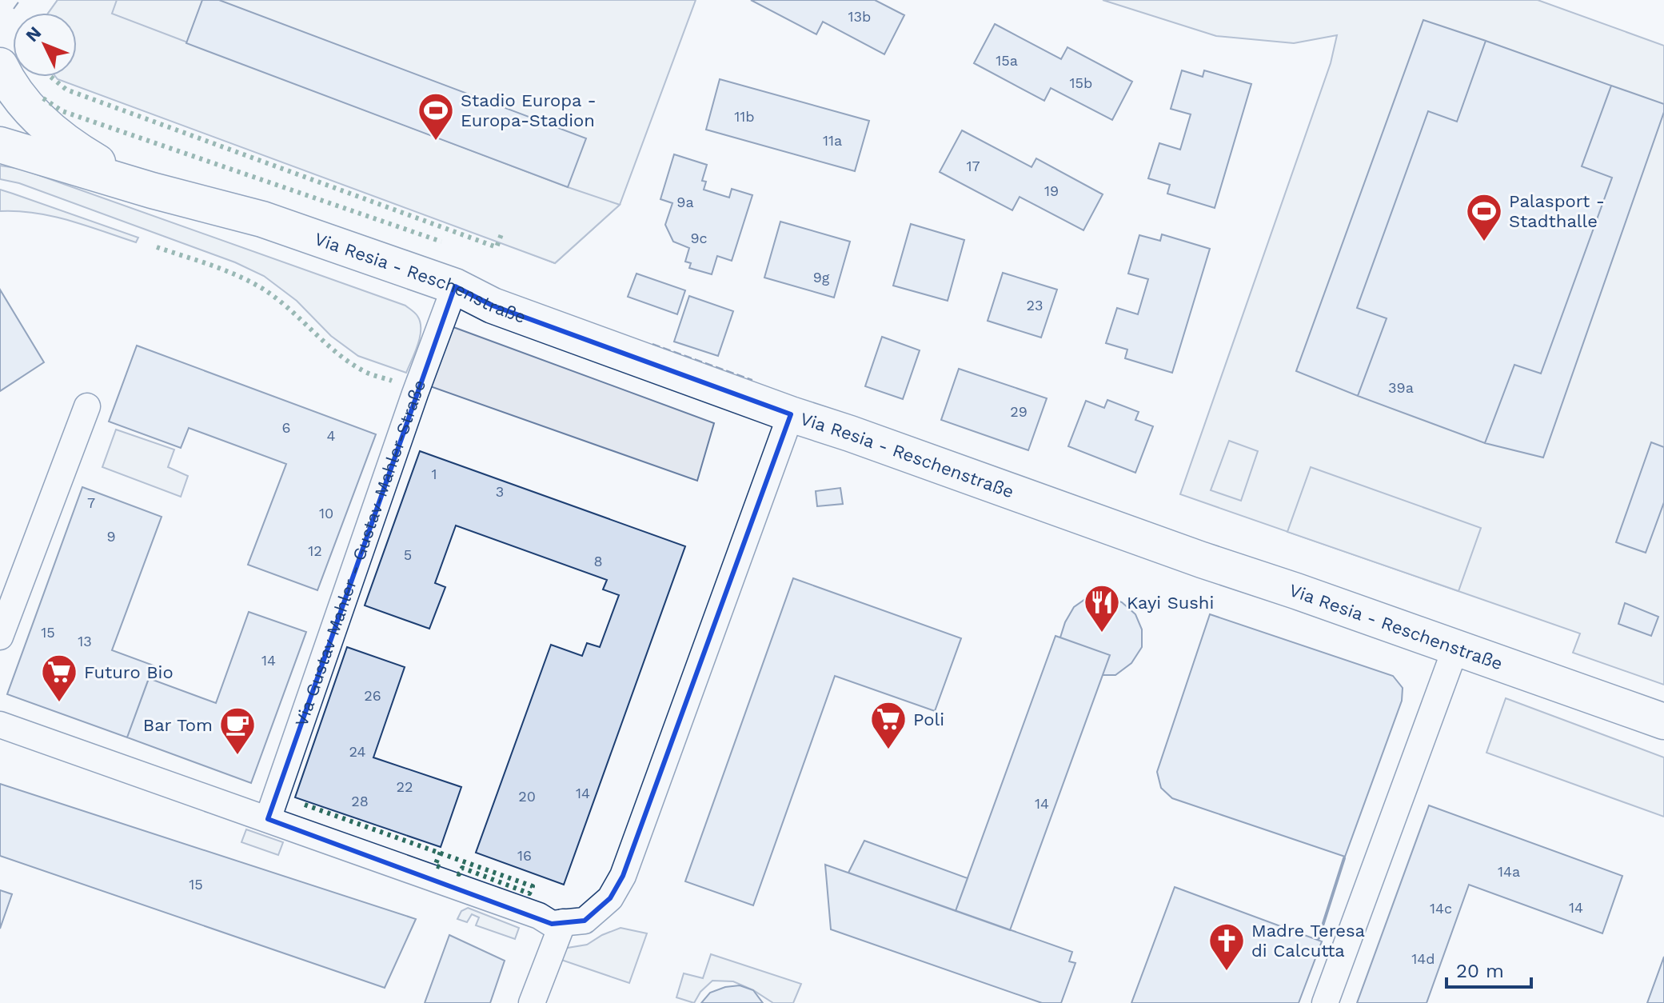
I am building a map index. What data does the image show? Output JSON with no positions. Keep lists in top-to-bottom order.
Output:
{
  "streets": {
    "main road": ["Via Resia - Reschenstraße"],
    "street": ["Via Gustav Mahler - Gustav-Mahler-Straße"]
  },
  "crossings": [
    ["Via Resia - Reschenstraße", "Via Gustav Mahler - Gustav-Mahler-Straße"]
  ],
  "places": {
    "sports": ["Stadio Europa - Europa-Stadion", "Palasport - Stadthalle"],
    "restaurant": ["Kayi Sushi"],
    "supermarket": ["Futuro Bio", "Poli"],
    "cafe": ["Bar Tom"],
    "church": ["Madre Teresa di Calcutta"]
  },
  "house_numbers": [
    "13b",
    "15a",
    "15b",
    "11b",
    "11a",
    "17",
    "19",
    "9a",
    "9c",
    "9g",
    "23",
    "39a",
    "29",
    "6",
    "4",
    "1",
    "3",
    "7",
    "10",
    "9",
    "12",
    "5",
    "8",
    "15",
    "13",
    "14",
    "26",
    "24",
    "22",
    "14",
    "20",
    "28",
    "14",
    "16",
    "14a",
    "15",
    "14",
    "14c",
    "14d"
  ],
  "scale_bar": "20 m",
  "north": "top left"
}
